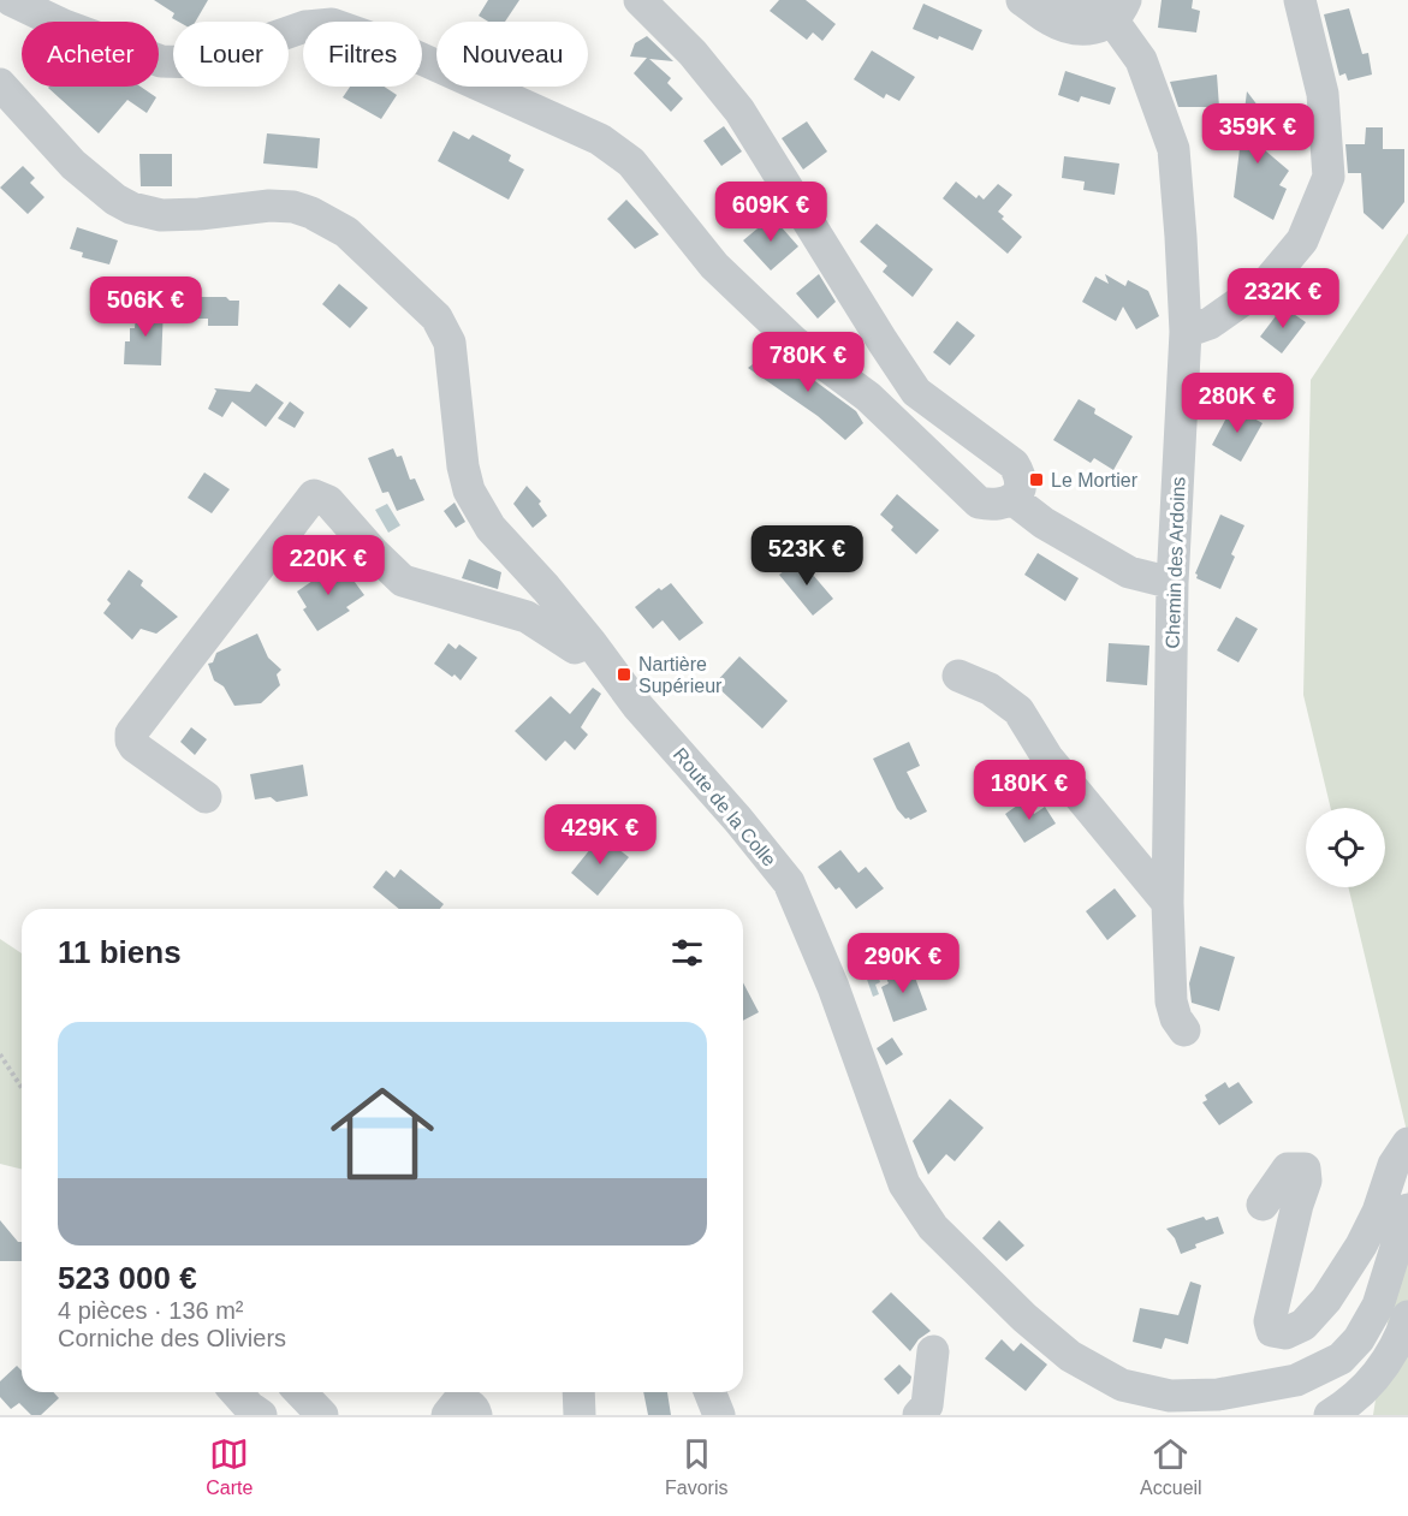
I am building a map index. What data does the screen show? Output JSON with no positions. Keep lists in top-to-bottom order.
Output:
{
  "streets": {
    "street": ["Chemin des Ardoins", "Route de la Colle"]
  },
  "places": {
    "transit": ["Le Mortier", "Nartière Supérieur"]
  },
  "page": {
    "chip": [
      "Acheter",
      "Louer",
      "Filtres",
      "Nouveau"
    ],
    "price": [
      "359K €",
      "609K €",
      "232K €",
      "506K €",
      "780K €",
      "280K €",
      "523K €",
      "220K €",
      "180K €",
      "429K €",
      "290K €"
    ],
    "heading": "11 biens",
    "list": [
      {
        "name": "523 000 €",
        "note": "4 pièces · 136 m² · Corniche des Oliviers"
      }
    ],
    "tabs": ["Carte", "Favoris", "Accueil"]
  }
}
